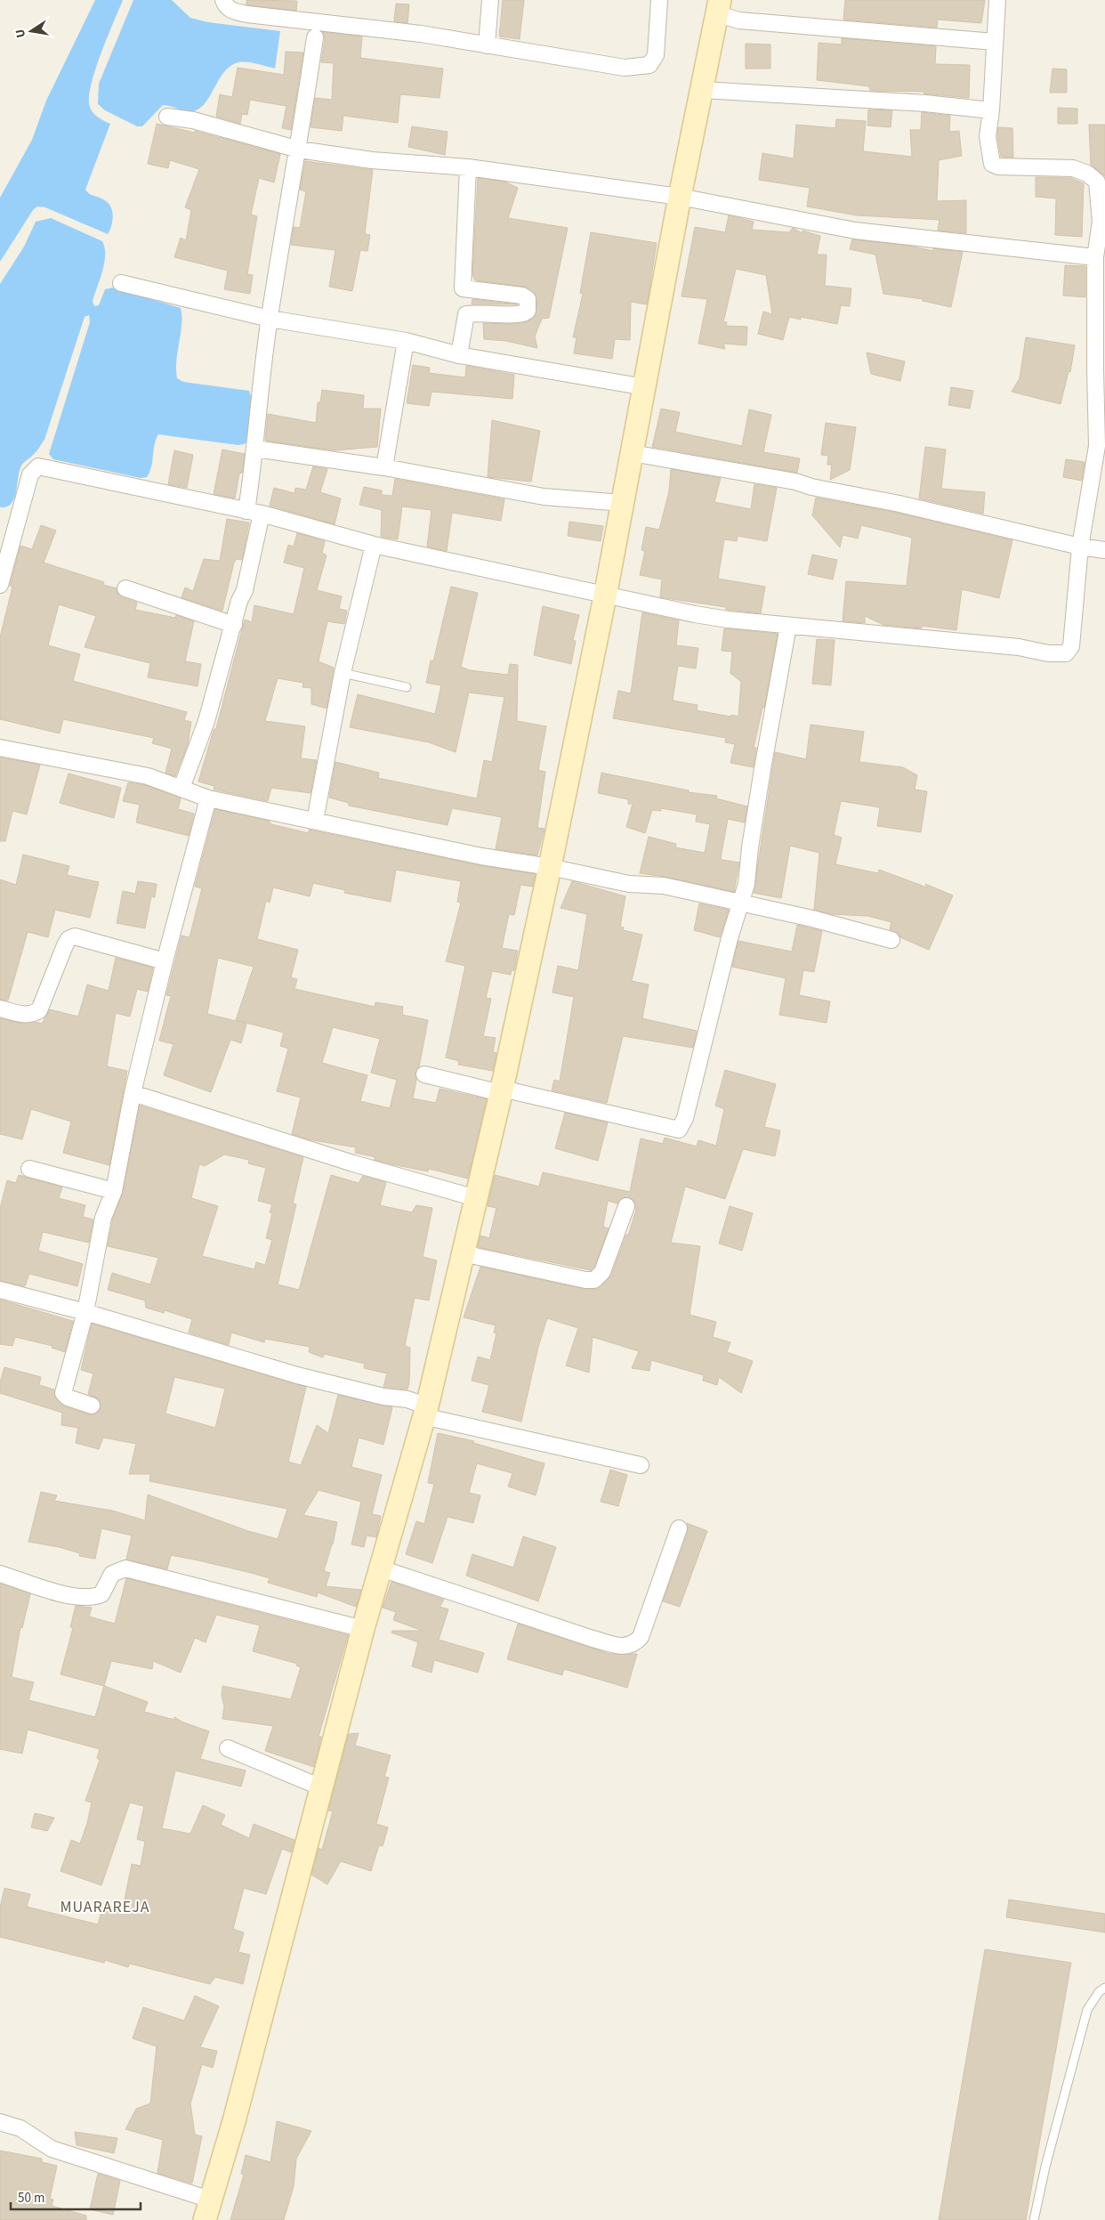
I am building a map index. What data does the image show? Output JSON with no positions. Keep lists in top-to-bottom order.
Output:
{
  "districts": ["MUARAREJA"],
  "scale_bar": "50 m",
  "north": "left"
}
